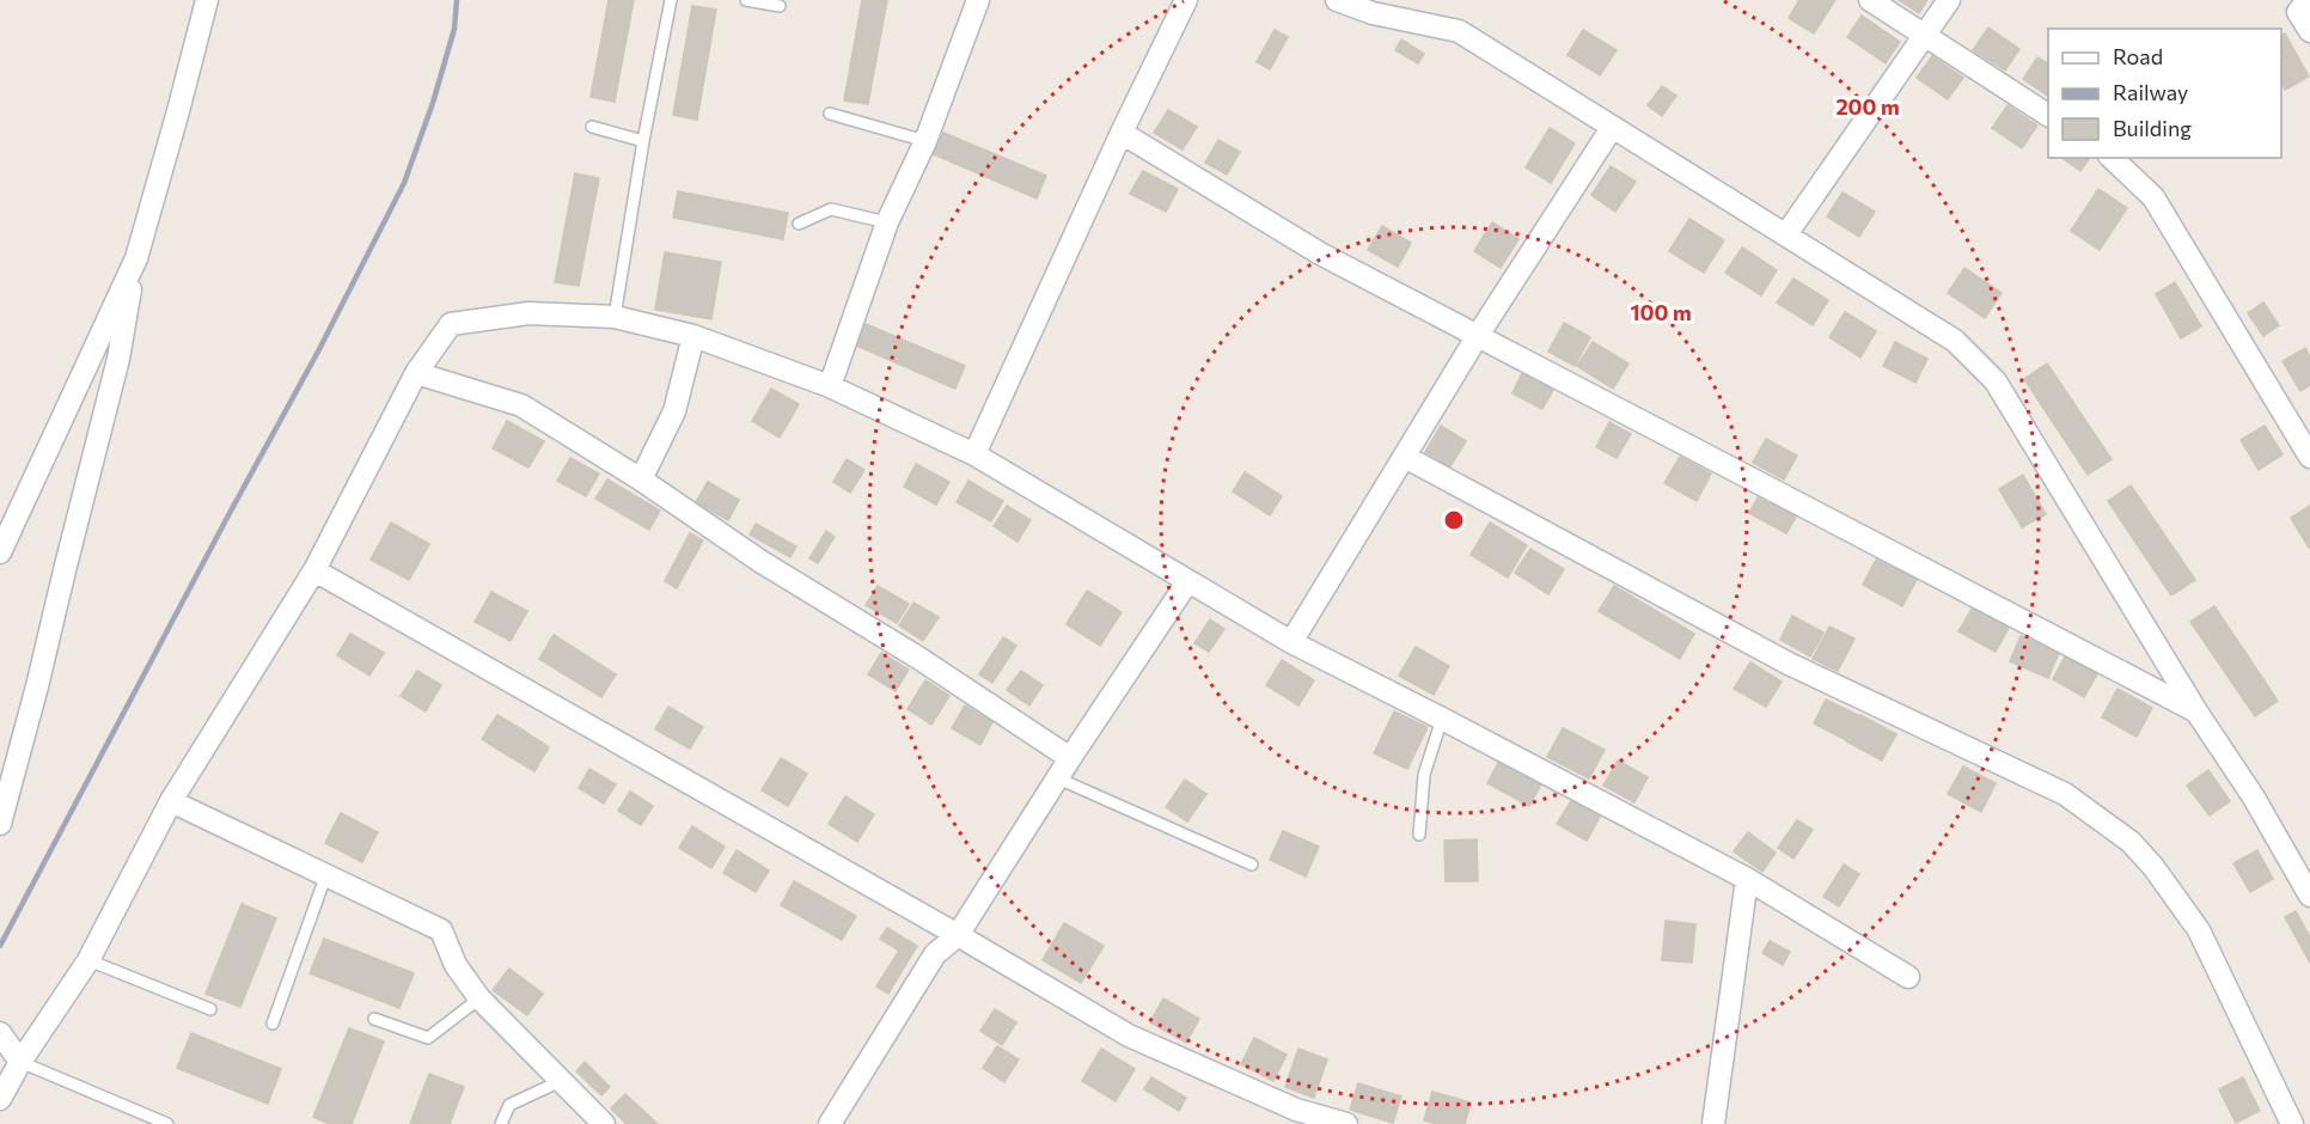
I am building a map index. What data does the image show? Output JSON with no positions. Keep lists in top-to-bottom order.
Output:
{
  "legend": ["Road", "Railway", "Building"],
  "rings": ["200 m", "100 m"]
}
